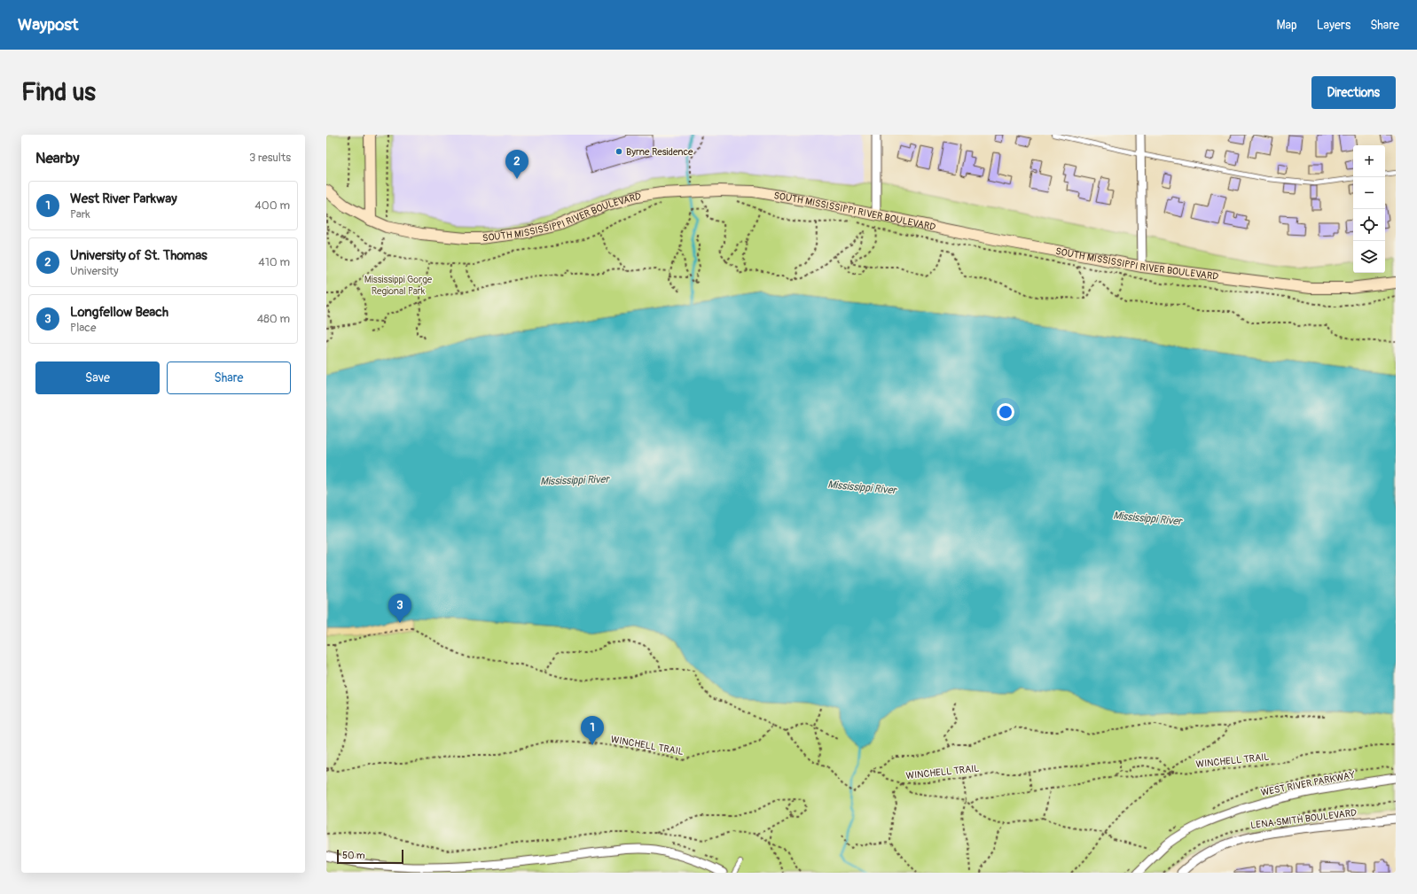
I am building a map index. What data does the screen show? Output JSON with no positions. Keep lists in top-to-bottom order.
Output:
{
  "streets": {
    "street": ["SOUTH MISSISSIPPI RIVER BOULEVARD", "WEST RIVER PARKWAY", "LENA SMITH BOULEVARD"],
    "path": ["WINCHELL TRAIL"]
  },
  "water": ["Mississippi River"],
  "parks": ["Mississippi Gorge Regional Park"],
  "places": ["Byrne Residence"],
  "scale_bar": "50 m",
  "page": {
    "header": "Waypost",
    "nav": ["Map", "Layers", "Share"],
    "buttons": [
      "Directions",
      ["Save", "Share"]
    ],
    "title": "Find us",
    "heading": ["Nearby", "3 results"],
    "map_buttons": ["+", "−"],
    "pins": ["2", "3", "1"],
    "list": [
      {
        "mark": "1",
        "name": "West River Parkway",
        "note": "Park",
        "value": "400 m"
      },
      {
        "mark": "2",
        "name": "University of St. Thomas",
        "note": "University",
        "value": "410 m"
      },
      {
        "mark": "3",
        "name": "Longfellow Beach",
        "note": "Place",
        "value": "480 m"
      }
    ],
    "scale": "50 m"
  }
}
